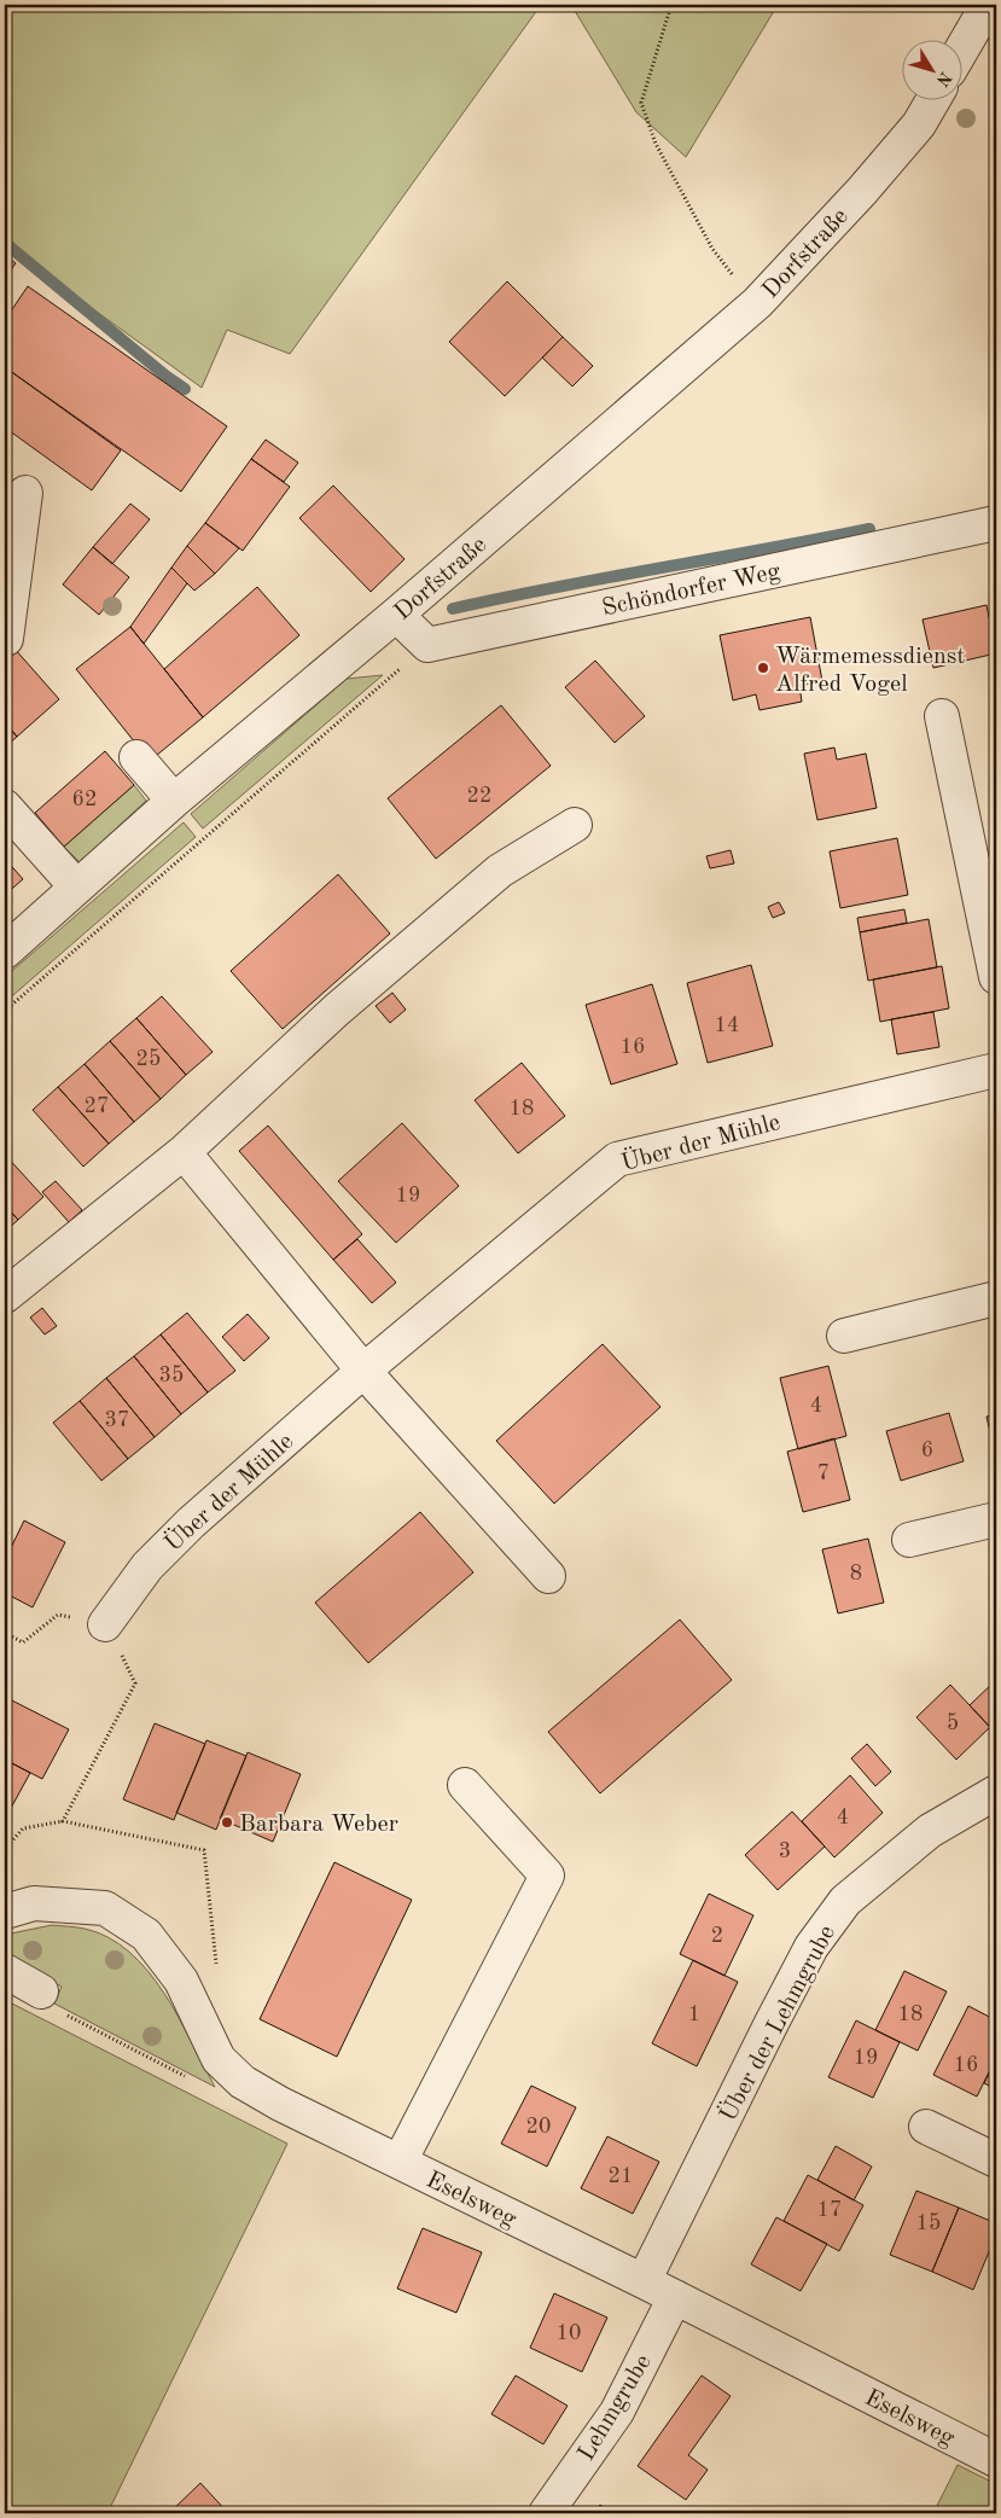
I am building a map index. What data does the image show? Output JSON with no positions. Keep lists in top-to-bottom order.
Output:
{
  "streets": {
    "street": [
      "Dorfstraße",
      "Schöndorfer Weg",
      "Über der Mühle",
      "Über der Lehmgrube",
      "Eselsweg",
      "Lehmgrube"
    ]
  },
  "crossings": [
    ["Über der Lehmgrube", "Eselsweg"],
    ["Eselsweg", "Lehmgrube"]
  ],
  "places": ["Wärmemessdienst Alfred Vogel", "Barbara Weber"],
  "house_numbers": [
    "22",
    "62",
    "14",
    "16",
    "25",
    "27",
    "18",
    "19",
    "35",
    "4",
    "37",
    "6",
    "7",
    "8",
    "5",
    "4",
    "3",
    "2",
    "1",
    "18",
    "19",
    "16",
    "20",
    "21",
    "17",
    "15",
    "10"
  ],
  "north": "bottom right"
}
